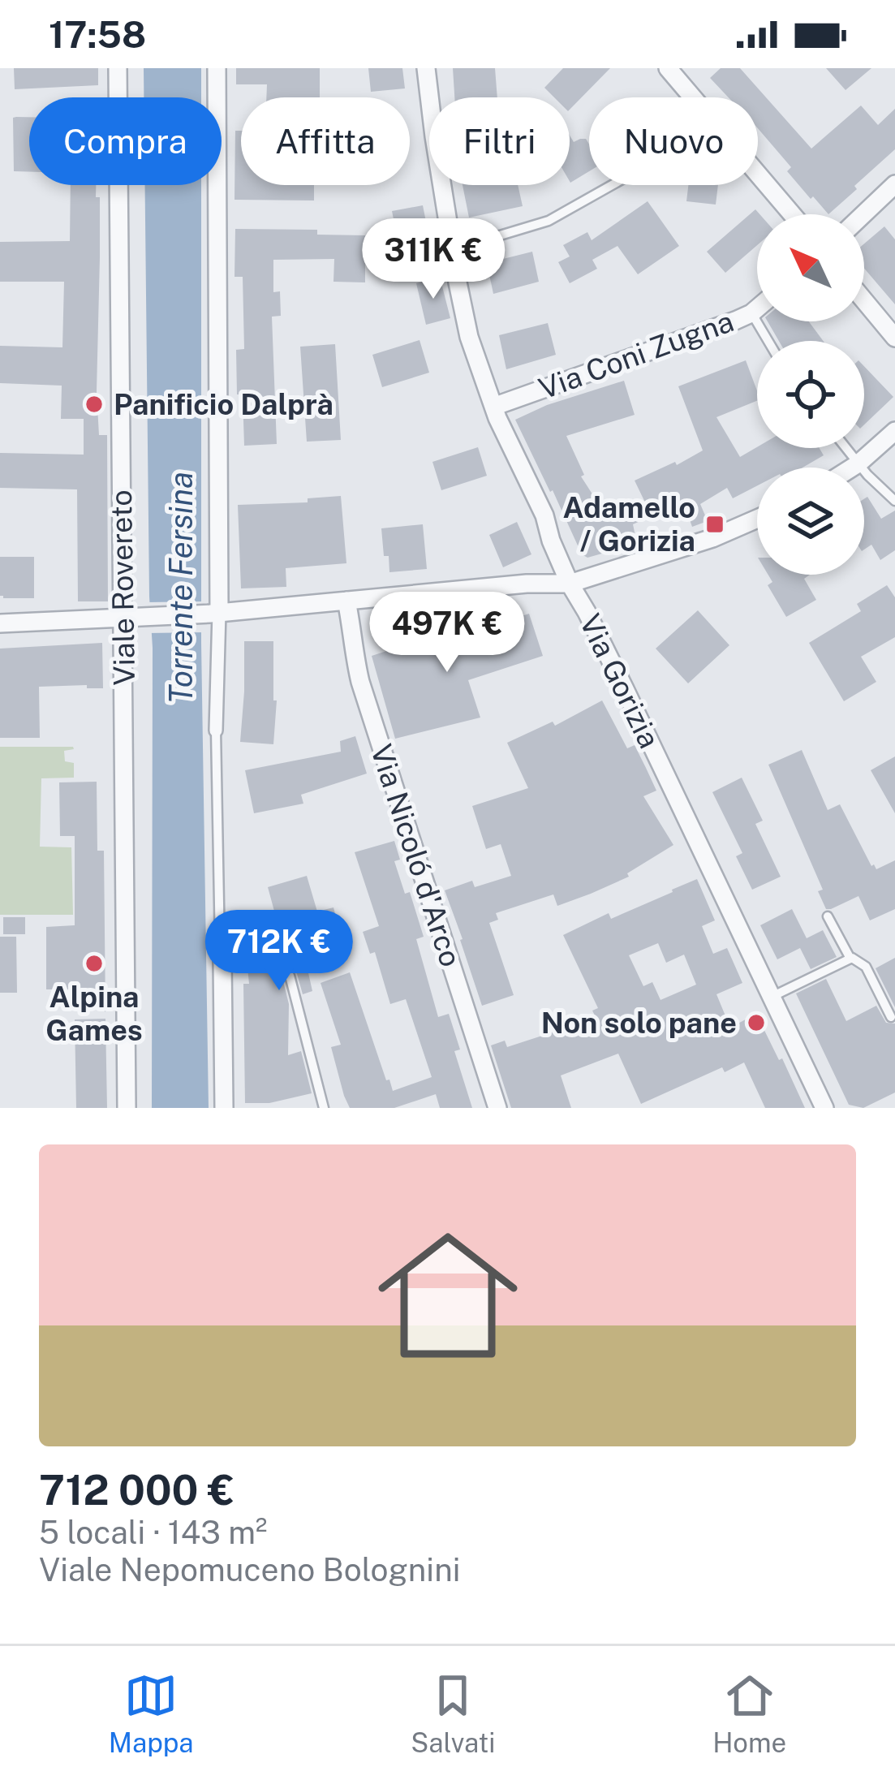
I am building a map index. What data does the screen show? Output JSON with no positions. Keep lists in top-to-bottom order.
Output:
{
  "streets": {
    "street": [
      "Via Coni Zugna",
      "Viale Rovereto",
      "Via Gorizia",
      "Via Nicoló d'Arco"
    ]
  },
  "crossings": [
    ["Via Coni Zugna", "Via Gorizia"]
  ],
  "water": ["Torrente Fersina"],
  "places": {
    "other": ["Panificio Dalprà", "Alpina Games", "Non solo pane"],
    "transit": ["Adamello / Gorizia"]
  },
  "north": "top left",
  "page": {
    "status": "17:58",
    "chip": [
      "Compra",
      "Affitta",
      "Filtri",
      "Nuovo"
    ],
    "price": ["311K €", "497K €", "712K €"],
    "list": [
      {
        "name": "712 000 €",
        "note": "5 locali · 143 m² · Viale Nepomuceno Bolognini"
      }
    ],
    "tabs": ["Mappa", "Salvati", "Home"]
  }
}
